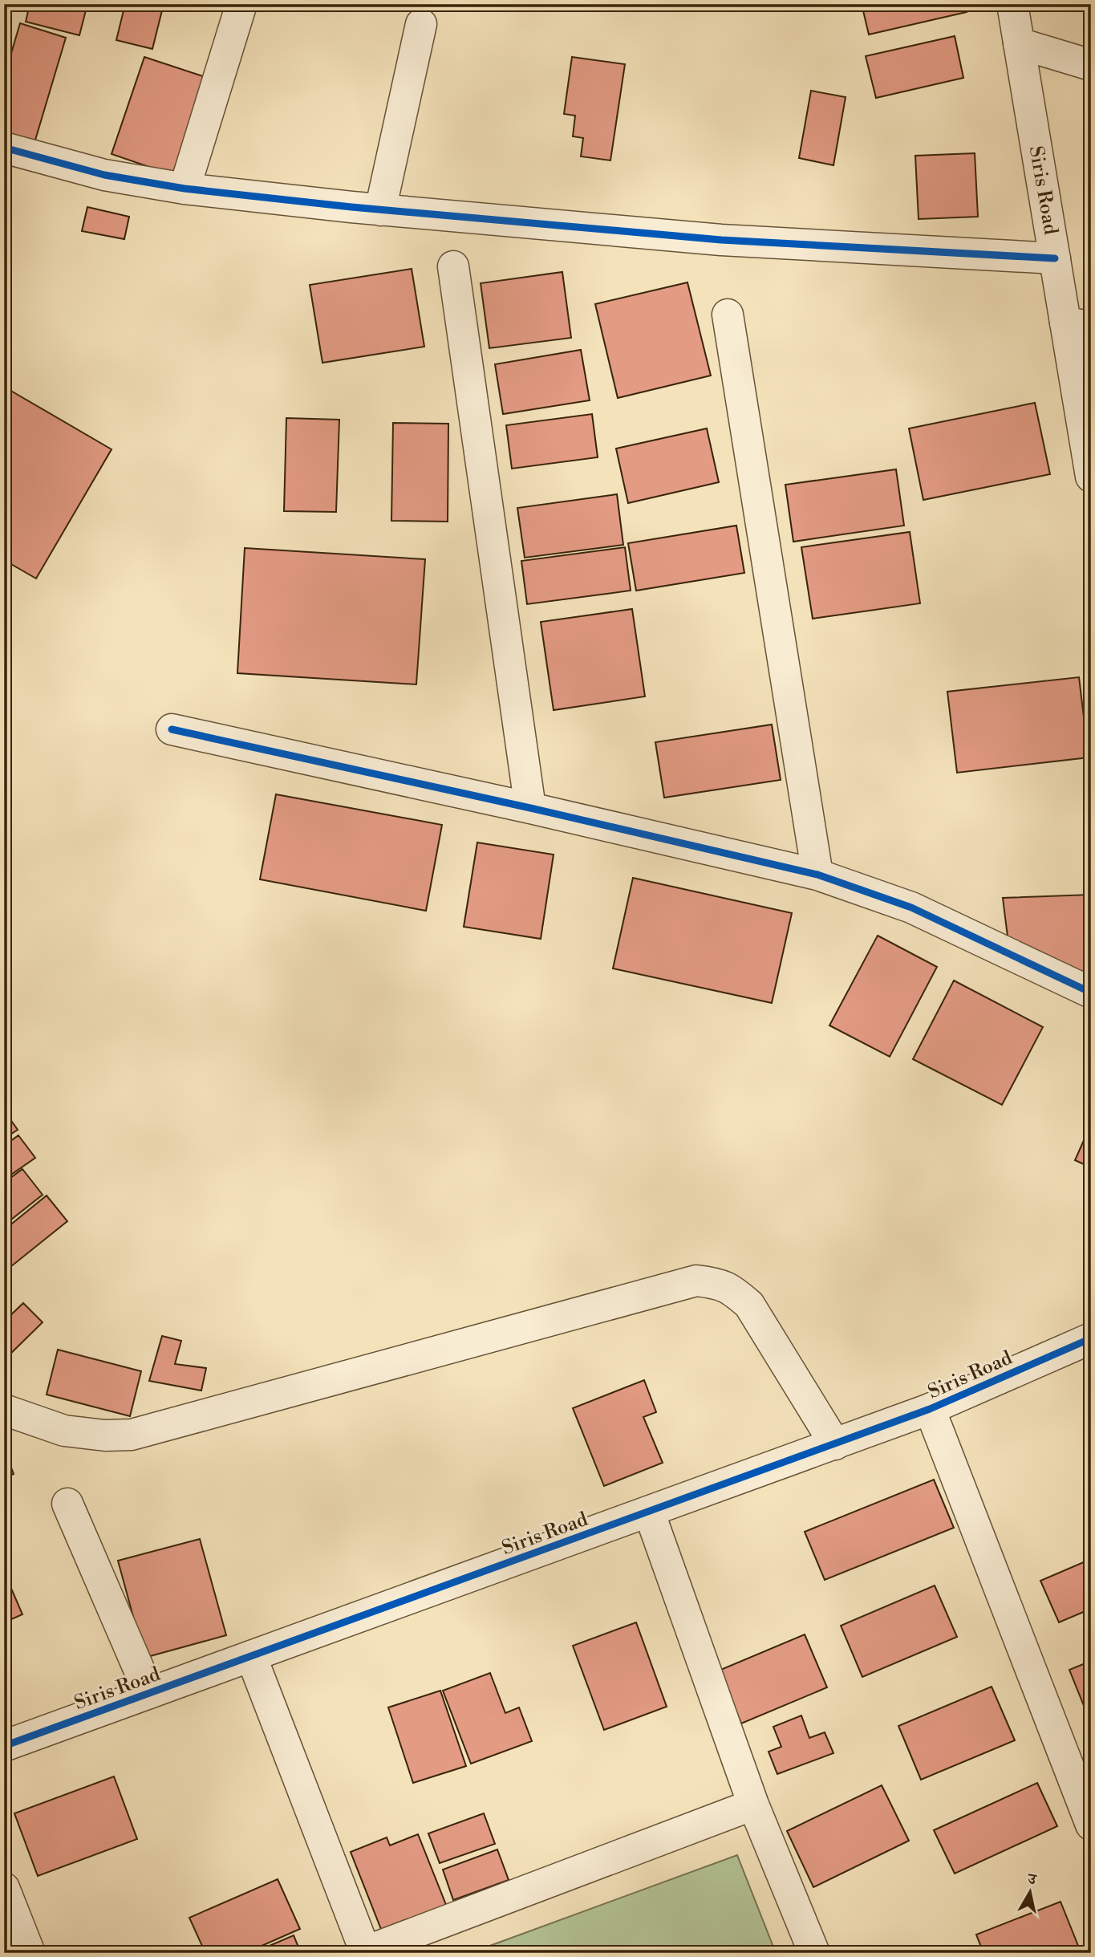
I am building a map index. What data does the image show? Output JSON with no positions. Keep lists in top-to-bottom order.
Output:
{
  "streets": {
    "street": ["Siris Road"]
  },
  "north": "top"
}
